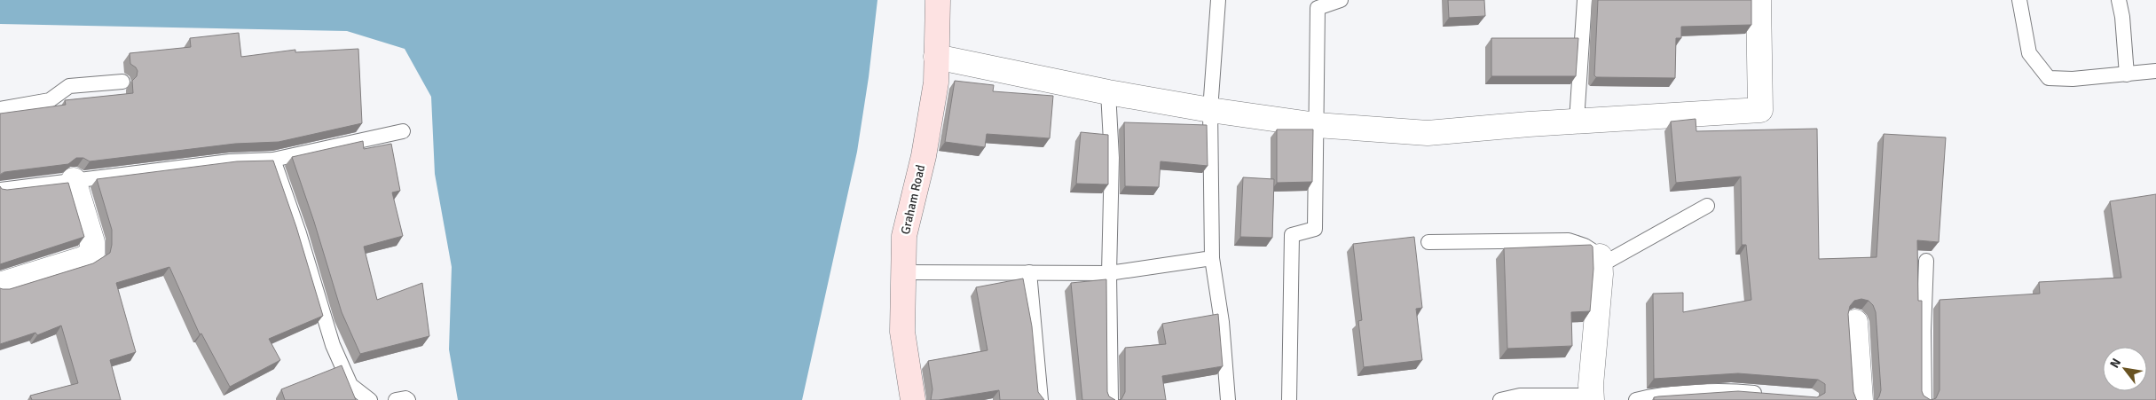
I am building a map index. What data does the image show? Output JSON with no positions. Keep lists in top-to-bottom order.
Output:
{
  "streets": {
    "street": ["Graham Road"]
  },
  "north": "top left"
}
